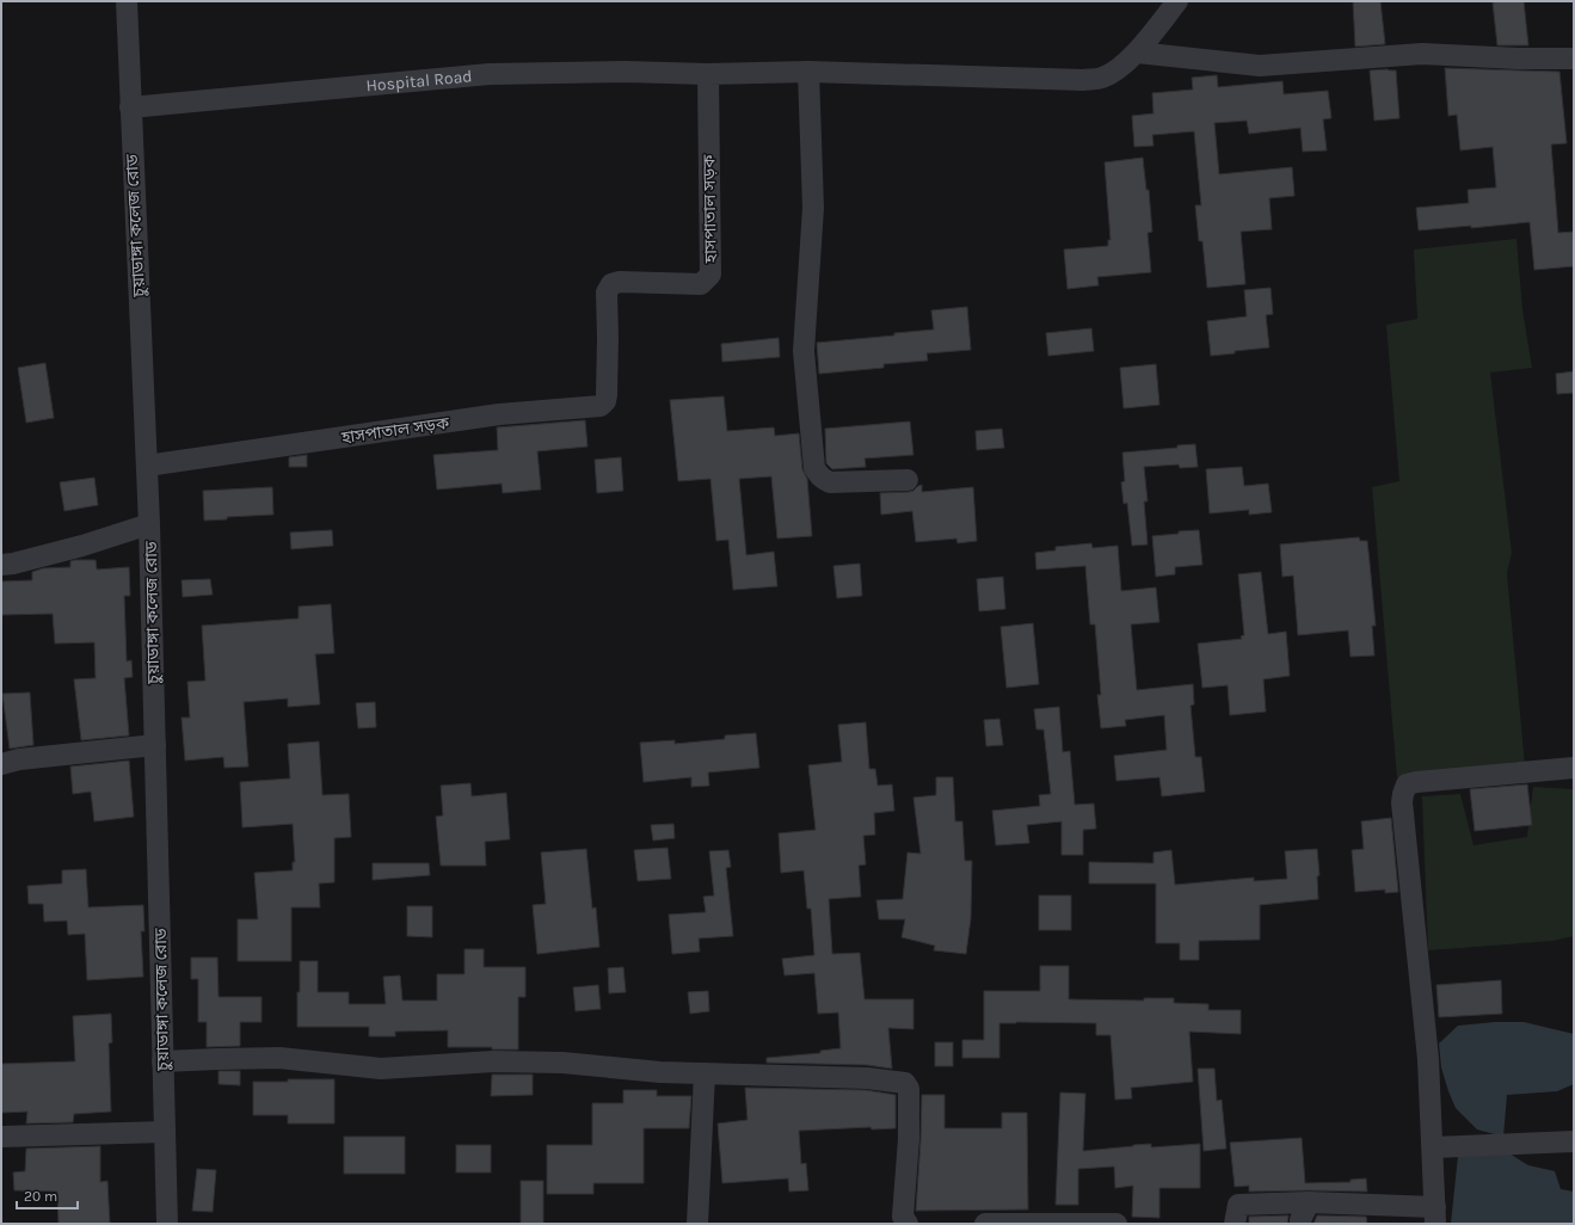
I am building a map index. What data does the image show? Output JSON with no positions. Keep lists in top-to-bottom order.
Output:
{
  "streets": {
    "street": ["Hospital Road", "হাসপাতাল সড়ক", "চুয়াডাঙ্গা কলেজ রোড"]
  },
  "crossings": [
    ["Hospital Road", "হাসপাতাল সড়ক"],
    ["Hospital Road", "চুয়াডাঙ্গা কলেজ রোড"],
    ["হাসপাতাল সড়ক", "চুয়াডাঙ্গা কলেজ রোড"]
  ],
  "scale_bar": "20 m"
}
